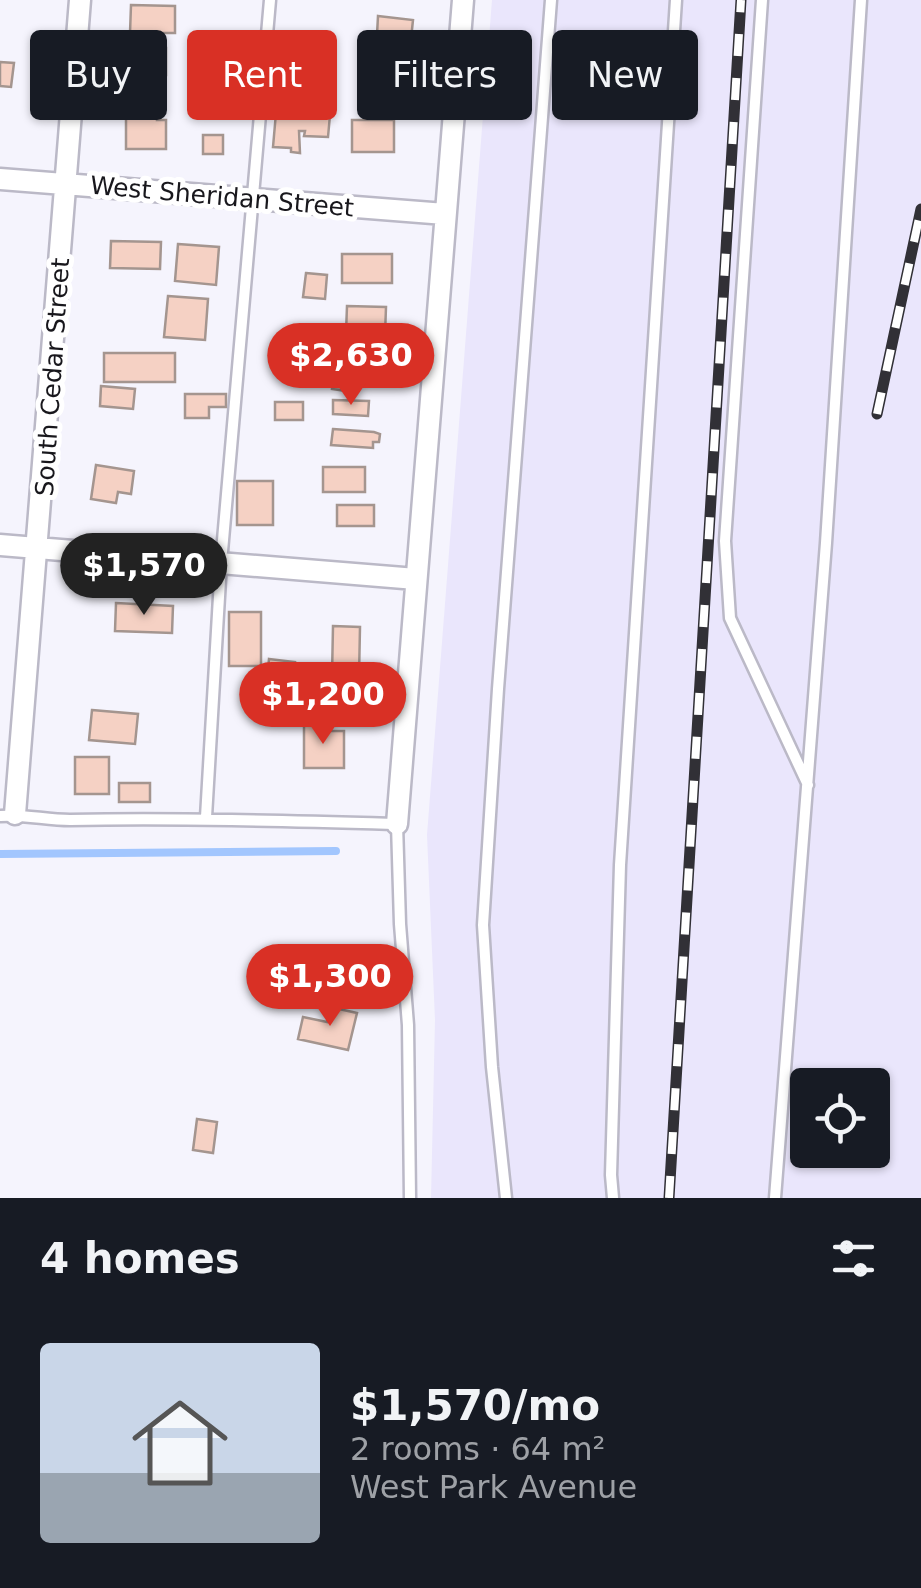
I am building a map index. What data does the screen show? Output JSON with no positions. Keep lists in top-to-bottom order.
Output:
{
  "streets": {
    "street": ["West Sheridan Street", "South Cedar Street"]
  },
  "crossings": [
    ["West Sheridan Street", "South Cedar Street"]
  ],
  "page": {
    "chip": [
      "Buy",
      "Rent",
      "Filters",
      "New"
    ],
    "price": [
      "$2,630",
      "$1,570",
      "$1,200",
      "$1,300"
    ],
    "heading": "4 homes",
    "list": [
      {
        "name": "$1,570/mo",
        "note": "2 rooms · 64 m² · West Park Avenue"
      }
    ]
  }
}
